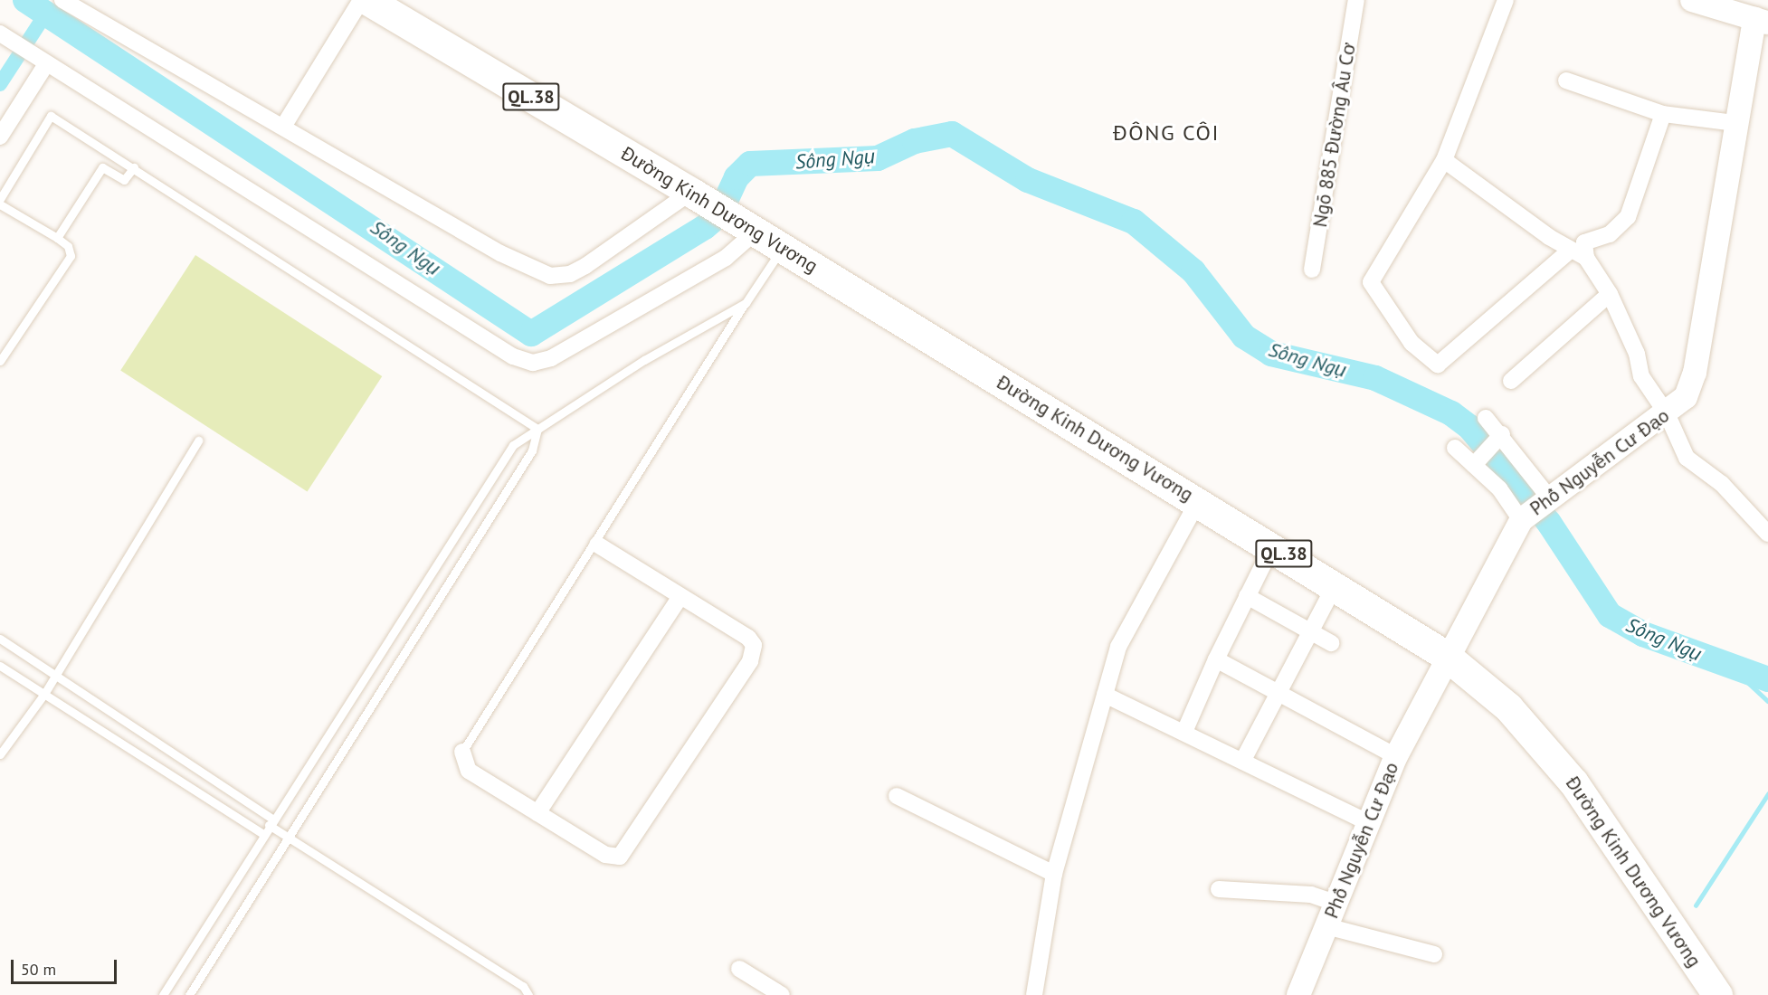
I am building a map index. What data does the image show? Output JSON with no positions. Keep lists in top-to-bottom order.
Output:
{
  "streets": {
    "highway": ["QL.38", "Đường Kinh Dương Vương"],
    "street": ["Ngõ 885 Đường Âu Cơ", "Phố Nguyễn Cư Đạo"]
  },
  "crossings": [
    ["Đường Kinh Dương Vương", "Phố Nguyễn Cư Đạo"]
  ],
  "districts": ["ĐÔNG CÔI"],
  "water": ["Sông Ngụ"],
  "scale_bar": "50 m"
}
